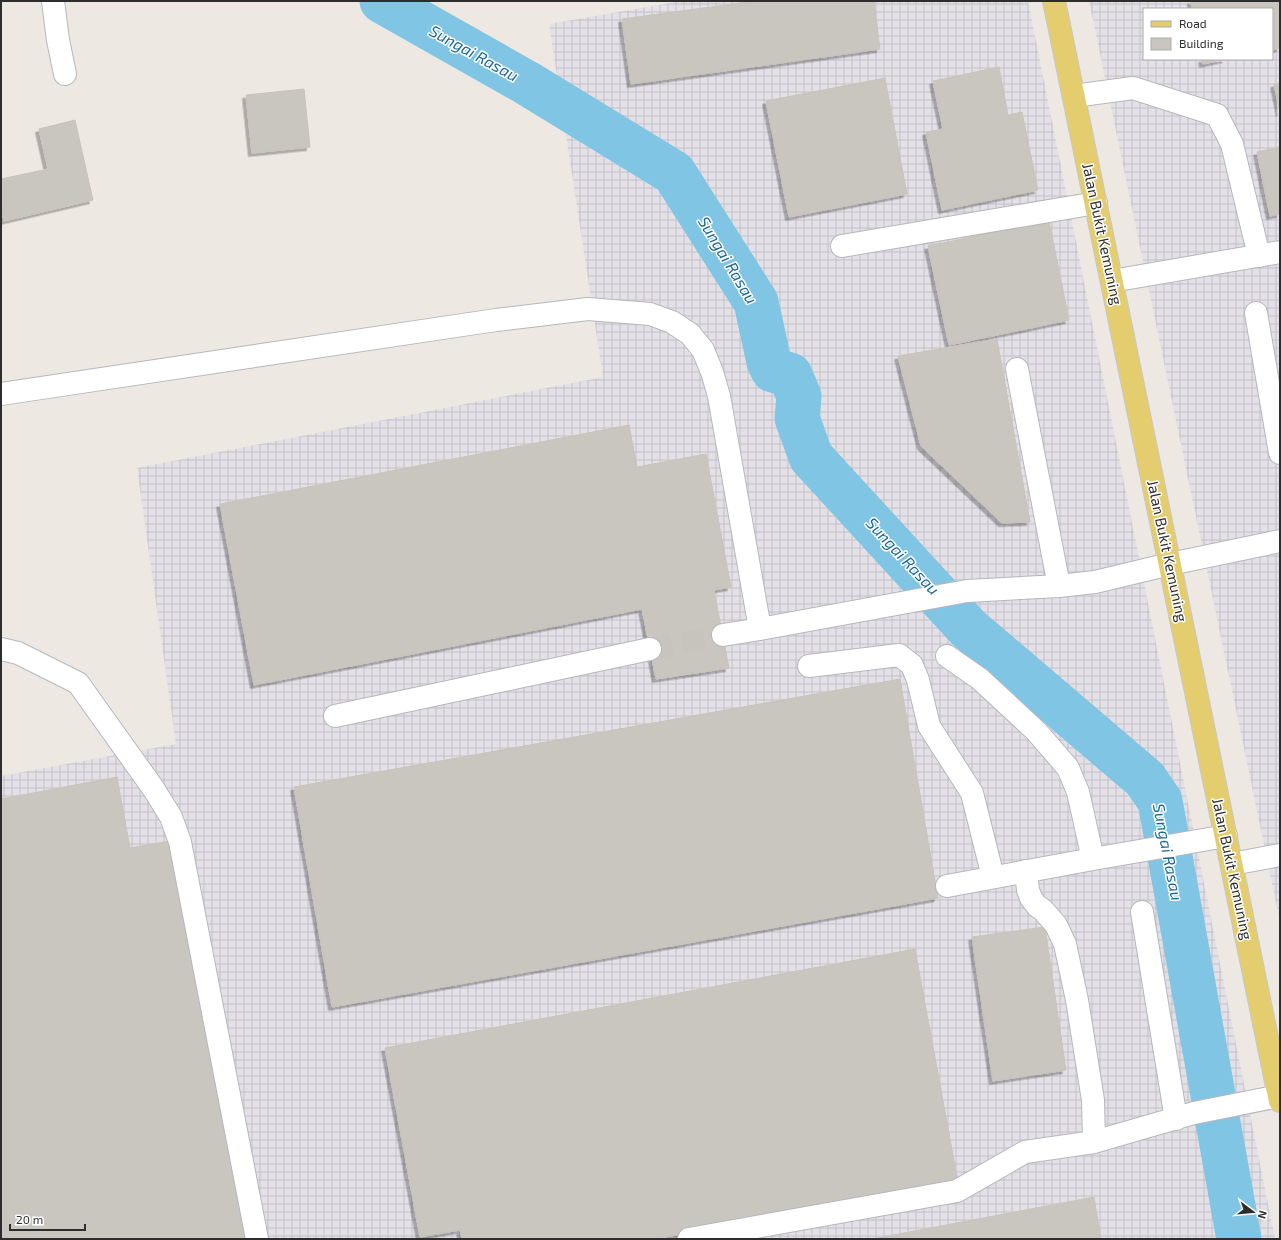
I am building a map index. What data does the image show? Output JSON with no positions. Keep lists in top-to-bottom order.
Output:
{
  "streets": {
    "main road": ["Jalan Bukit Kemuning"]
  },
  "water": ["Sungai Rasau"],
  "legend": ["Road", "Building"],
  "scale_bar": "20 m",
  "north": "right"
}
